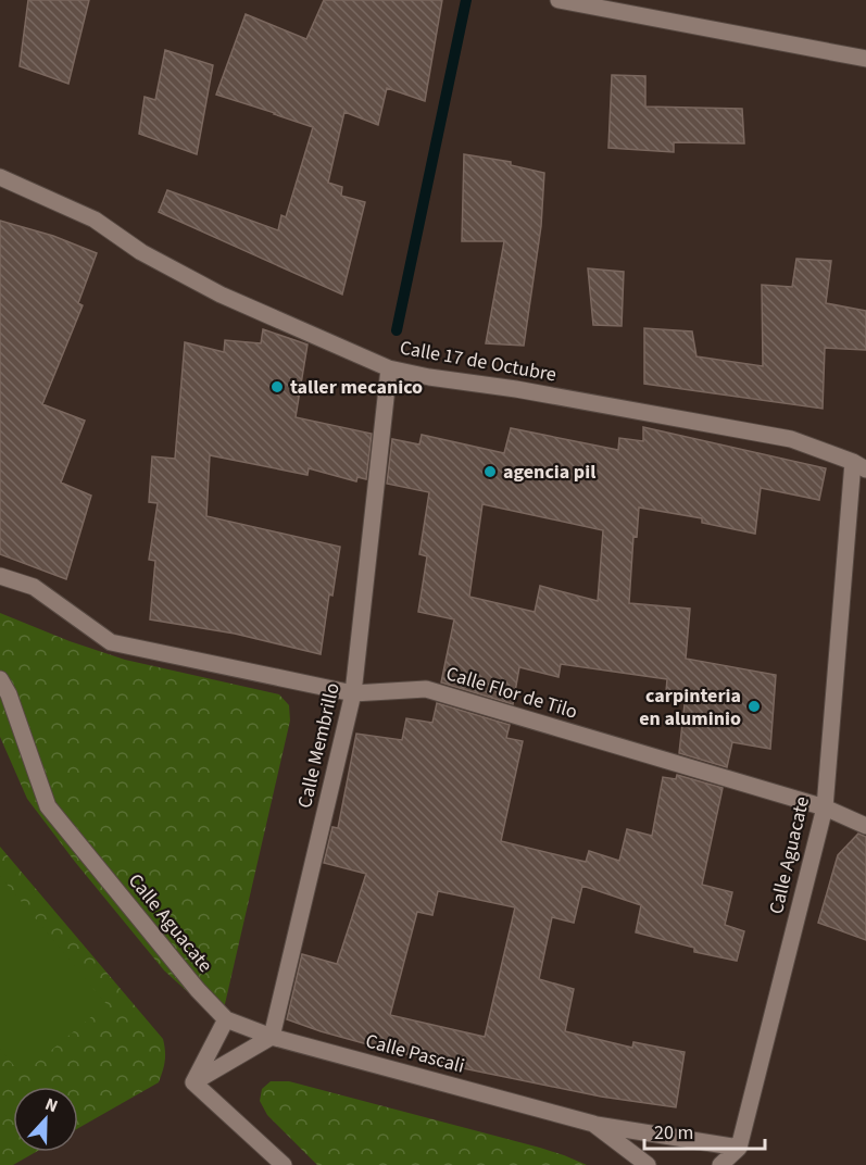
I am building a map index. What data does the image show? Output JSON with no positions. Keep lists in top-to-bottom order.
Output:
{
  "streets": {
    "street": [
      "Calle 17 de Octubre",
      "Calle Flor de Tilo",
      "Calle Membrillo",
      "Calle Aguacate",
      "Calle Pascali"
    ]
  },
  "crossings": [
    ["Calle 17 de Octubre", "Calle Membrillo"],
    ["Calle 17 de Octubre", "Calle Aguacate"],
    ["Calle Flor de Tilo", "Calle Membrillo"],
    ["Calle Flor de Tilo", "Calle Aguacate"],
    ["Calle Membrillo", "Calle Pascali"],
    ["Calle Aguacate", "Calle Pascali"]
  ],
  "places": ["taller mecanico", "agencia pil", "carpinteria en aluminio"],
  "scale_bar": "20 m",
  "north": "top"
}
